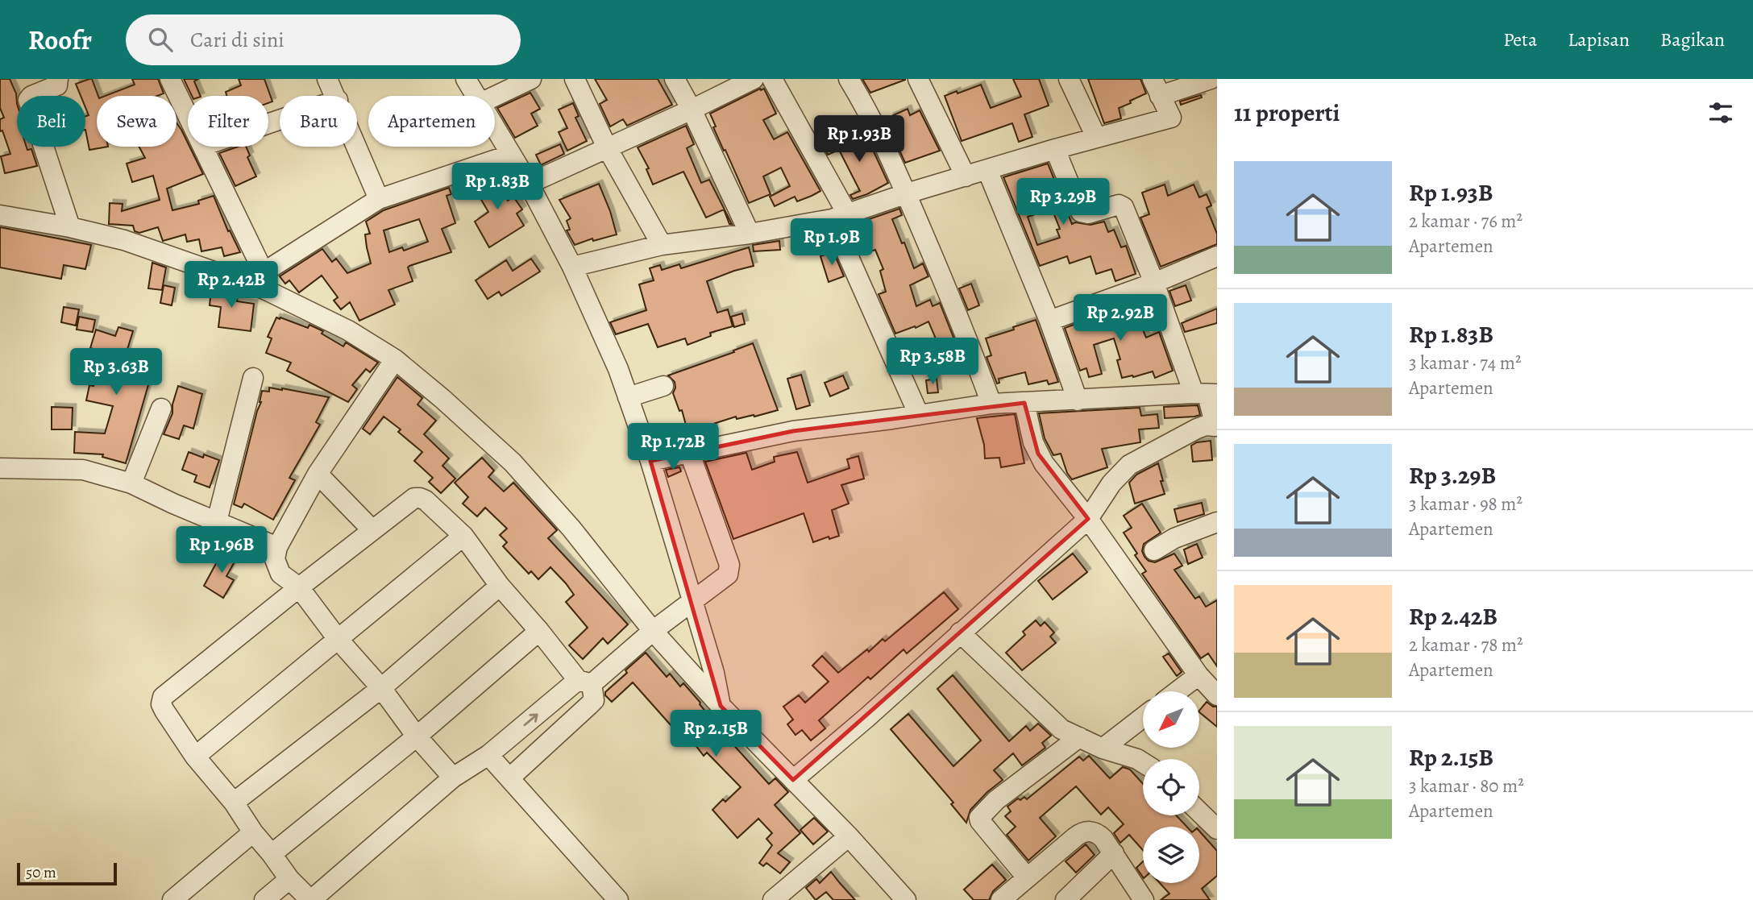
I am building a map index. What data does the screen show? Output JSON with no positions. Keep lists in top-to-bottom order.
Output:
{
  "scale_bar": "50 m",
  "north": "bottom left",
  "page": {
    "header": "Roofr",
    "search": "Cari di sini",
    "nav": ["Peta", "Lapisan", "Bagikan"],
    "heading": "11 properti",
    "chip": [
      "Beli",
      "Sewa",
      "Filter",
      "Baru",
      "Apartemen"
    ],
    "price": [
      "Rp 1.93B",
      "Rp 1.83B",
      "Rp 3.29B",
      "Rp 1.9B",
      "Rp 2.42B",
      "Rp 2.92B",
      "Rp 3.58B",
      "Rp 3.63B",
      "Rp 1.72B",
      "Rp 1.96B",
      "Rp 2.15B"
    ],
    "list": [
      {
        "name": "Rp 1.93B",
        "note": "2 kamar · 76 m² · Apartemen"
      },
      {
        "name": "Rp 1.83B",
        "note": "3 kamar · 74 m² · Apartemen"
      },
      {
        "name": "Rp 3.29B",
        "note": "3 kamar · 98 m² · Apartemen"
      },
      {
        "name": "Rp 2.42B",
        "note": "2 kamar · 78 m² · Apartemen"
      },
      {
        "name": "Rp 2.15B",
        "note": "3 kamar · 80 m² · Apartemen"
      }
    ],
    "scale": "50 m"
  }
}
